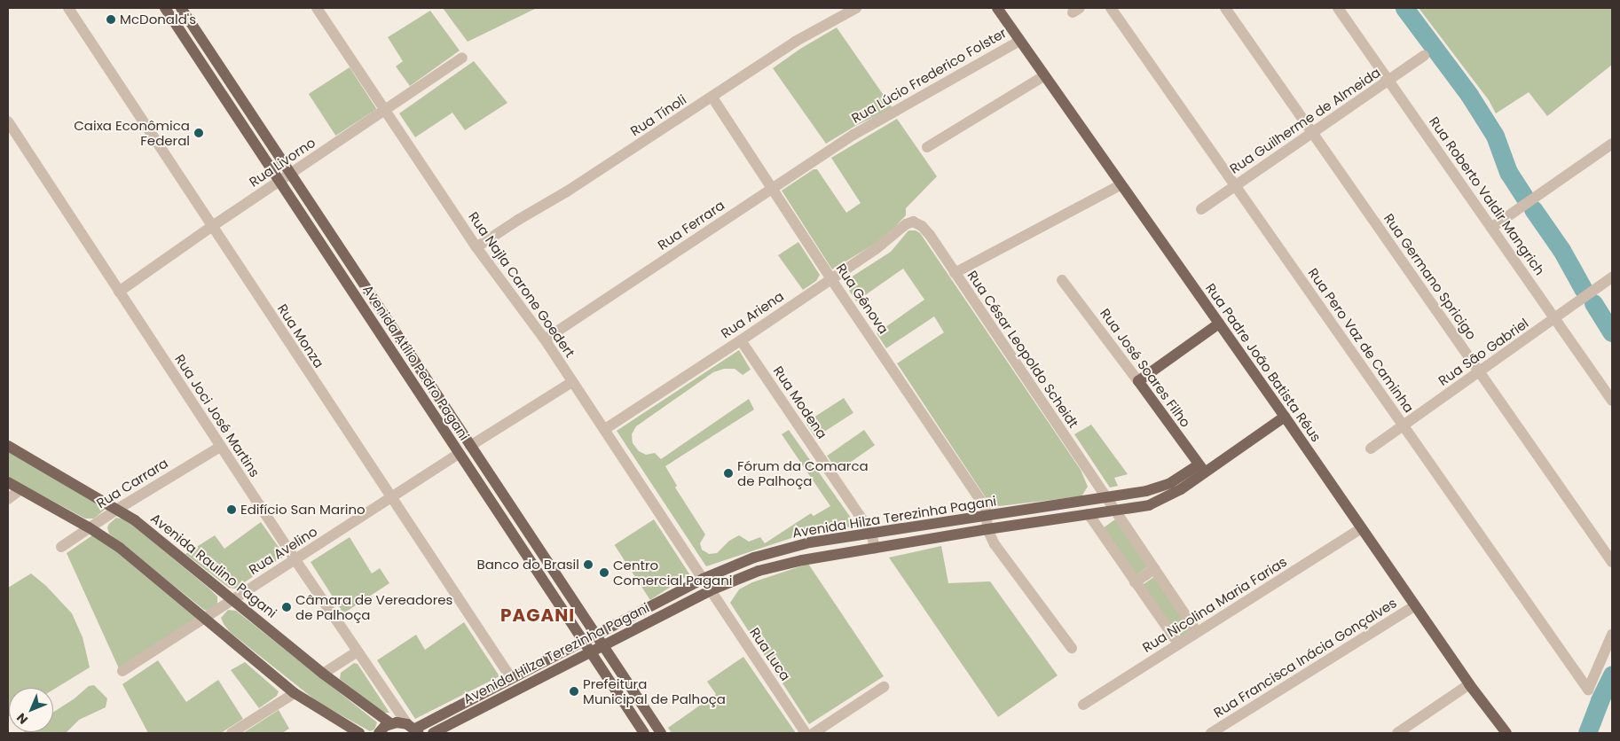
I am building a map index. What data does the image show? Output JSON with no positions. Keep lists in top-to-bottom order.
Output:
{
  "streets": {
    "main road": [
      "Avenida Atílio Pedro Pagani",
      "Rua Padre João Batista Réus",
      "Rua José Soares Filho",
      "Avenida Hilza Terezinha Pagani",
      "Avenida Raulino Pagani"
    ],
    "street": [
      "Rua Lúcio Frederico Folster",
      "Rua Tínoli",
      "Rua Guilherme de Almeida",
      "Rua Livorno",
      "Rua Roberto Valdir Mangrich",
      "Rua Ferrara",
      "Rua Germano Spricigo",
      "Rua Najla Carone Goedert",
      "Rua Gênova",
      "Rua Ariena",
      "Rua Monza",
      "Rua Pero Vaz de Caminha",
      "Rua César Leopoldo Scheidt",
      "Rua São Gabriel",
      "Rua Modena",
      "Rua Joci José Martins",
      "Rua Carrara",
      "Rua Avelino",
      "Rua Nicolina Maria Farias",
      "Rua Luca",
      "Rua Francisca Inácia Gonçalves"
    ]
  },
  "crossings": [
    ["Rua Lúcio Frederico Folster", "Rua Ferrara"],
    ["Rua Lúcio Frederico Folster", "Rua Padre João Batista Réus"],
    ["Rua Tínoli", "Rua Najla Carone Goedert"],
    ["Rua Tínoli", "Rua Gênova"],
    ["Rua Guilherme de Almeida", "Rua Roberto Valdir Mangrich"],
    ["Rua Guilherme de Almeida", "Rua Germano Spricigo"],
    ["Rua Guilherme de Almeida", "Rua Pero Vaz de Caminha"],
    ["Rua Livorno", "Rua Najla Carone Goedert"],
    ["Rua Livorno", "Rua Monza"],
    ["Rua Livorno", "Avenida Atílio Pedro Pagani"],
    ["Rua Livorno", "Rua Joci José Martins"],
    ["Rua Roberto Valdir Mangrich", "Rua São Gabriel"],
    ["Rua Ferrara", "Rua Najla Carone Goedert"],
    ["Rua Ferrara", "Rua Gênova"],
    ["Rua Germano Spricigo", "Rua São Gabriel"],
    ["Rua Najla Carone Goedert", "Rua Ariena"],
    ["Rua Najla Carone Goedert", "Avenida Hilza Terezinha Pagani"],
    ["Rua Gênova", "Rua Ariena"],
    ["Rua Gênova", "Avenida Hilza Terezinha Pagani"],
    ["Rua Ariena", "Rua César Leopoldo Scheidt"],
    ["Rua Ariena", "Rua Modena"],
    ["Rua Monza", "Avenida Hilza Terezinha Pagani"],
    ["Rua Monza", "Rua Avelino"],
    ["Rua Pero Vaz de Caminha", "Rua São Gabriel"],
    ["Rua César Leopoldo Scheidt", "Avenida Hilza Terezinha Pagani"],
    ["Rua César Leopoldo Scheidt", "Rua Nicolina Maria Farias"],
    ["Avenida Atílio Pedro Pagani", "Avenida Hilza Terezinha Pagani"],
    ["Avenida Atílio Pedro Pagani", "Rua Avelino"],
    ["Rua Padre João Batista Réus", "Rua Nicolina Maria Farias"],
    ["Rua Padre João Batista Réus", "Rua Francisca Inácia Gonçalves"],
    ["Rua José Soares Filho", "Avenida Hilza Terezinha Pagani"],
    ["Rua Modena", "Avenida Hilza Terezinha Pagani"],
    ["Rua Joci José Martins", "Rua Carrara"],
    ["Rua Joci José Martins", "Avenida Hilza Terezinha Pagani"],
    ["Rua Joci José Martins", "Rua Avelino"],
    ["Rua Carrara", "Avenida Raulino Pagani"],
    ["Avenida Hilza Terezinha Pagani", "Rua Luca"],
    ["Rua Avelino", "Avenida Raulino Pagani"]
  ],
  "districts": ["PAGANI"],
  "places": [
    "McDonald's",
    "Caixa Econômica Federal",
    "Fórum da Comarca de Palhoça",
    "Edifício San Marino",
    "Banco do Brasil",
    "Centro Comercial Pagani",
    "Câmara de Vereadores de Palhoça",
    "Prefeitura Municipal de Palhoça"
  ],
  "north": "bottom left"
}
